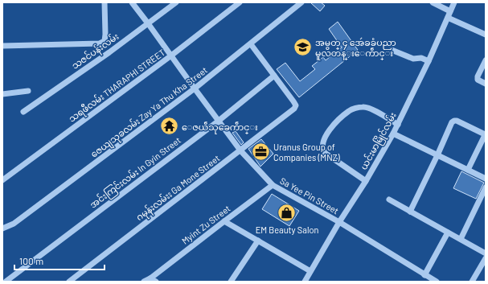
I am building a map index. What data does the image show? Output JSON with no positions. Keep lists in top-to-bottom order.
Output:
{
  "streets": {
    "street": [
      "သဇင်ပန်းလမ်း",
      "သရဖီလမ်း THARAPHI STREET",
      "ဇေယျသုခလမ်း Zay Ya Thu Kha Street",
      "ယင်းမာမြိုင်လမ်း",
      "အင်းကြင်းလမ်း In Gyin Street",
      "ဂမုန်းလမ်းး Ga Mone Street",
      "Sa Yee Pin Street",
      "Myint Zu Street"
    ]
  },
  "crossings": [
    ["သဇင်ပန်းလမ်း", "Sa Yee Pin Street"],
    ["သရဖီလမ်း THARAPHI STREET", "Sa Yee Pin Street"],
    ["ဇေယျသုခလမ်း Zay Ya Thu Kha Street", "Sa Yee Pin Street"],
    ["ယင်းမာမြိုင်လမ်း", "Sa Yee Pin Street"],
    ["အင်းကြင်းလမ်း In Gyin Street", "ဂမုန်းလမ်းး Ga Mone Street"],
    ["အင်းကြင်းလမ်း In Gyin Street", "Sa Yee Pin Street"],
    ["ဂမုန်းလမ်းး Ga Mone Street", "Sa Yee Pin Street"],
    ["Sa Yee Pin Street", "Myint Zu Street"]
  ],
  "places": {
    "school or university": ["အမွတ္ ၄ အေဴခခံပညာ မူလတန္းေကဵာင္း"],
    "temple": ["ေဇယဵသုခေကဵာင္း"],
    "office": ["Uranus Group of Companies (MNZ)"],
    "shop": ["EM Beauty Salon"]
  },
  "scale_bar": "100 m"
}
